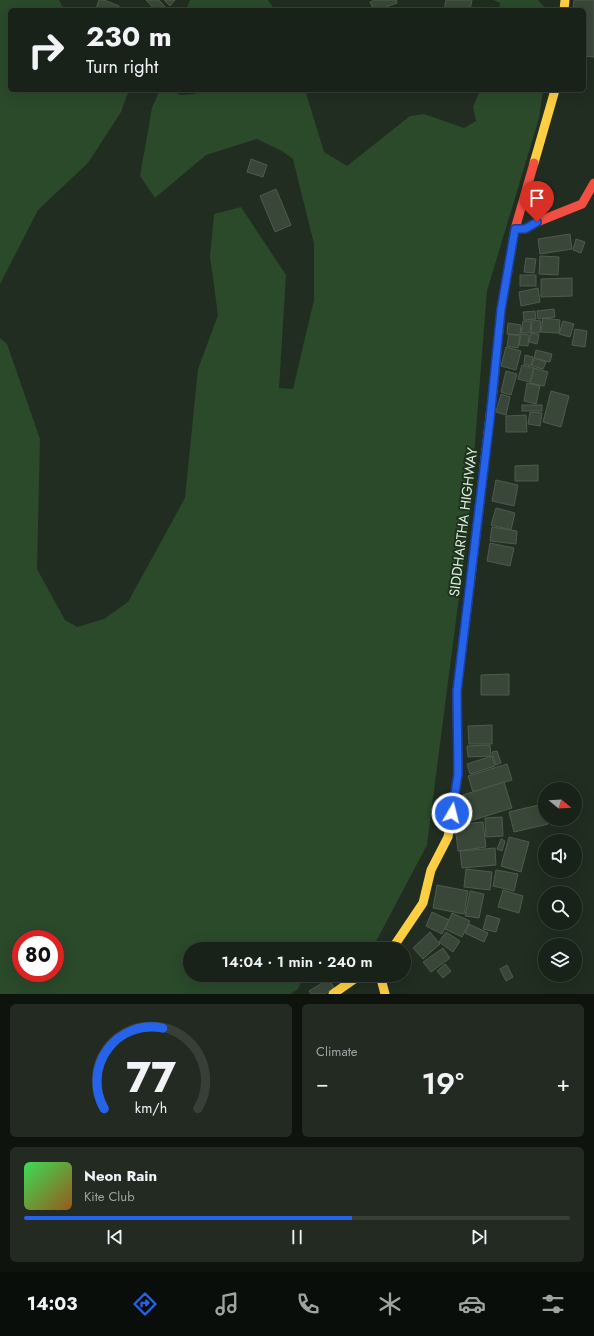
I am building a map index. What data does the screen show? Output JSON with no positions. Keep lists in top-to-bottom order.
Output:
{
  "streets": {
    "main road": ["SIDDHARTHA HIGHWAY"]
  },
  "north": "right",
  "page": {
    "turn": ["230 m", "Turn right"],
    "limit": "80",
    "trip": "14:04 · 1 min · 240 m",
    "tile": "Climate",
    "heat": ["−", "19°", "+"],
    "song": ["Neon Rain", "Kite Club"],
    "tabs": "14:03",
    "gauge": ["77", "km/h"]
  }
}
